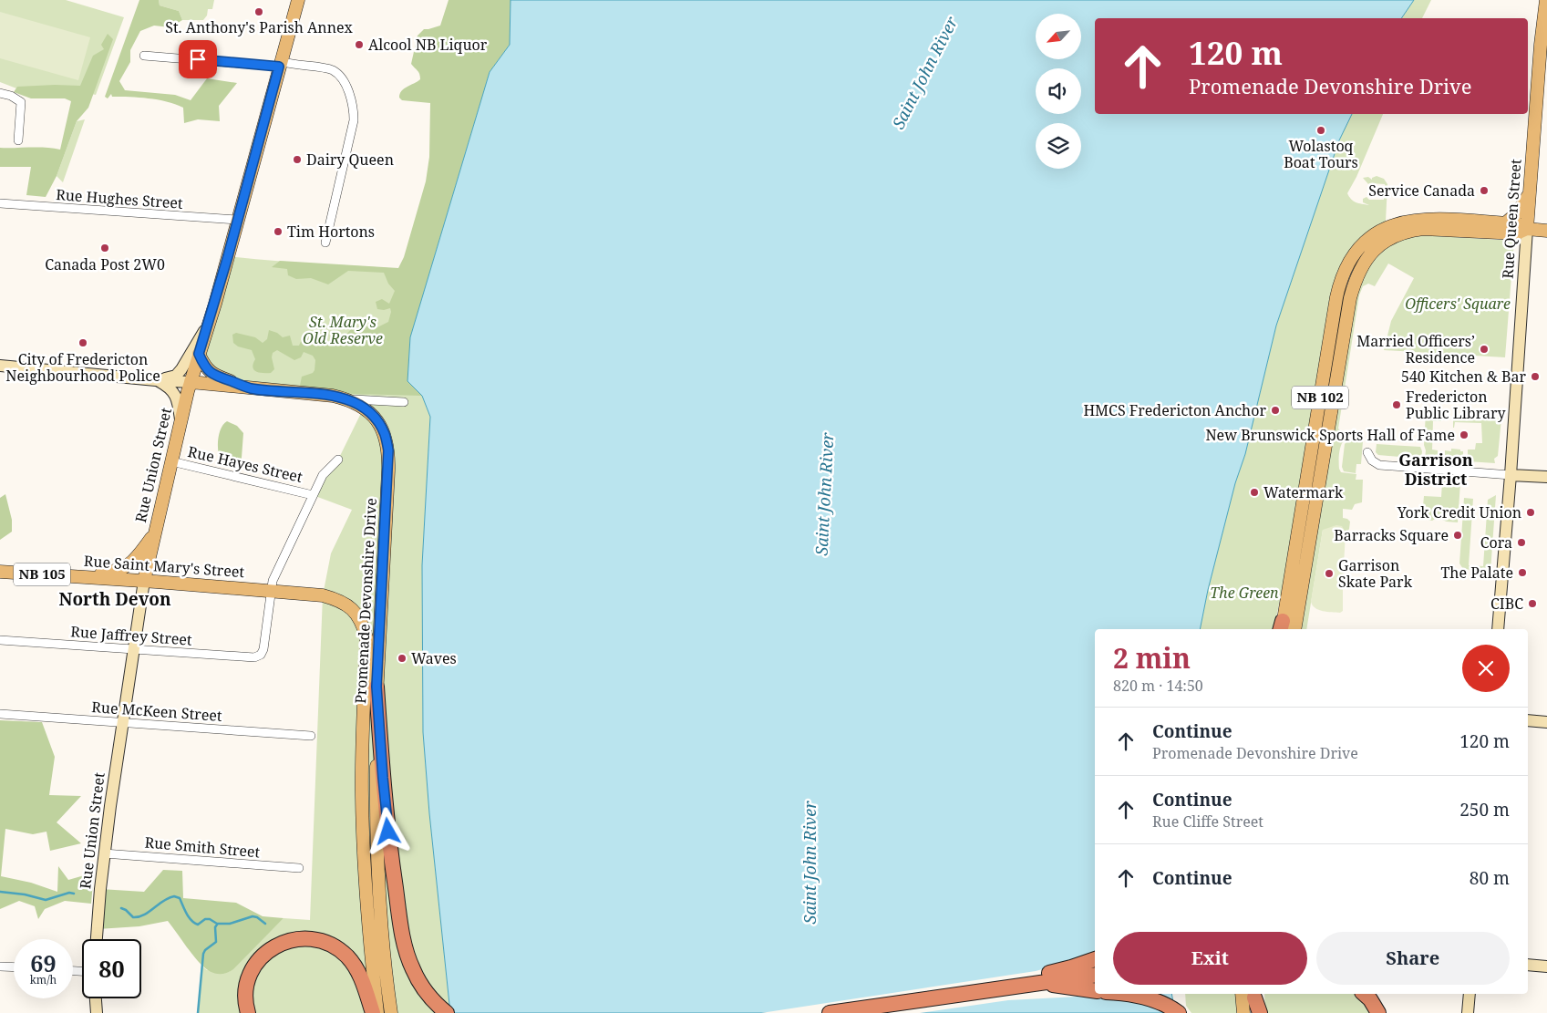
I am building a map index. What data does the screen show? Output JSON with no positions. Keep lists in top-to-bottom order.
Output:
{
  "streets": {
    "main road": [
      "Rue Queen Street",
      "NB 102",
      "Rue Union Street",
      "Rue Saint Mary's Street",
      "NB 105",
      "Promenade Devonshire Drive"
    ],
    "street": [
      "Rue Hughes Street",
      "Rue Hayes Street",
      "Rue Jaffrey Street",
      "Rue McKeen Street",
      "Rue Smith Street"
    ]
  },
  "crossings": [
    ["Rue Hughes Street", "Rue Union Street"],
    ["Rue Queen Street", "NB 102"],
    ["Rue Hayes Street", "Rue Union Street"],
    ["Rue Union Street", "Rue Saint Mary's Street"],
    ["Rue Union Street", "Rue Jaffrey Street"],
    ["Rue Union Street", "Rue McKeen Street"],
    ["Rue Union Street", "Rue Smith Street"],
    ["Rue Saint Mary's Street", "Promenade Devonshire Drive"],
    ["Rue Saint Mary's Street", "Rue Jaffrey Street"],
    ["Promenade Devonshire Drive", "Rue Jaffrey Street"]
  ],
  "districts": ["Garrison District", "North Devon"],
  "water": ["Saint John River"],
  "parks": ["Officers' Square", "St. Mary's Old Reserve", "The Green"],
  "places": [
    "St. Anthony's Parish Annex",
    "Alcool NB Liquor",
    "Wolastoq Boat Tours",
    "Dairy Queen",
    "Service Canada",
    "Tim Hortons",
    "Canada Post 2W0",
    "City of Fredericton Neighbourhood Police",
    "Married Officers’ Residence",
    "540 Kitchen & Bar",
    "Fredericton Public Library",
    "HMCS Fredericton Anchor",
    "New Brunswick Sports Hall of Fame",
    "Watermark",
    "York Credit Union",
    "Barracks Square",
    "Cora",
    "The Palate",
    "Garrison Skate Park",
    "CIBC",
    "Waves"
  ],
  "north": "bottom left",
  "page": {
    "turn": ["120 m", "Promenade Devonshire Drive"],
    "heading": ["2 min", "820 m · 14:50"],
    "list": [
      {
        "name": "Continue",
        "note": "Promenade Devonshire Drive",
        "value": "120 m"
      },
      {
        "name": "Continue",
        "note": "Rue Cliffe Street",
        "value": "250 m"
      },
      {
        "name": "Continue",
        "value": "80 m"
      }
    ],
    "buttons": ["Exit", "Share"],
    "speed": "69 km/h",
    "limit": "80"
  }
}
